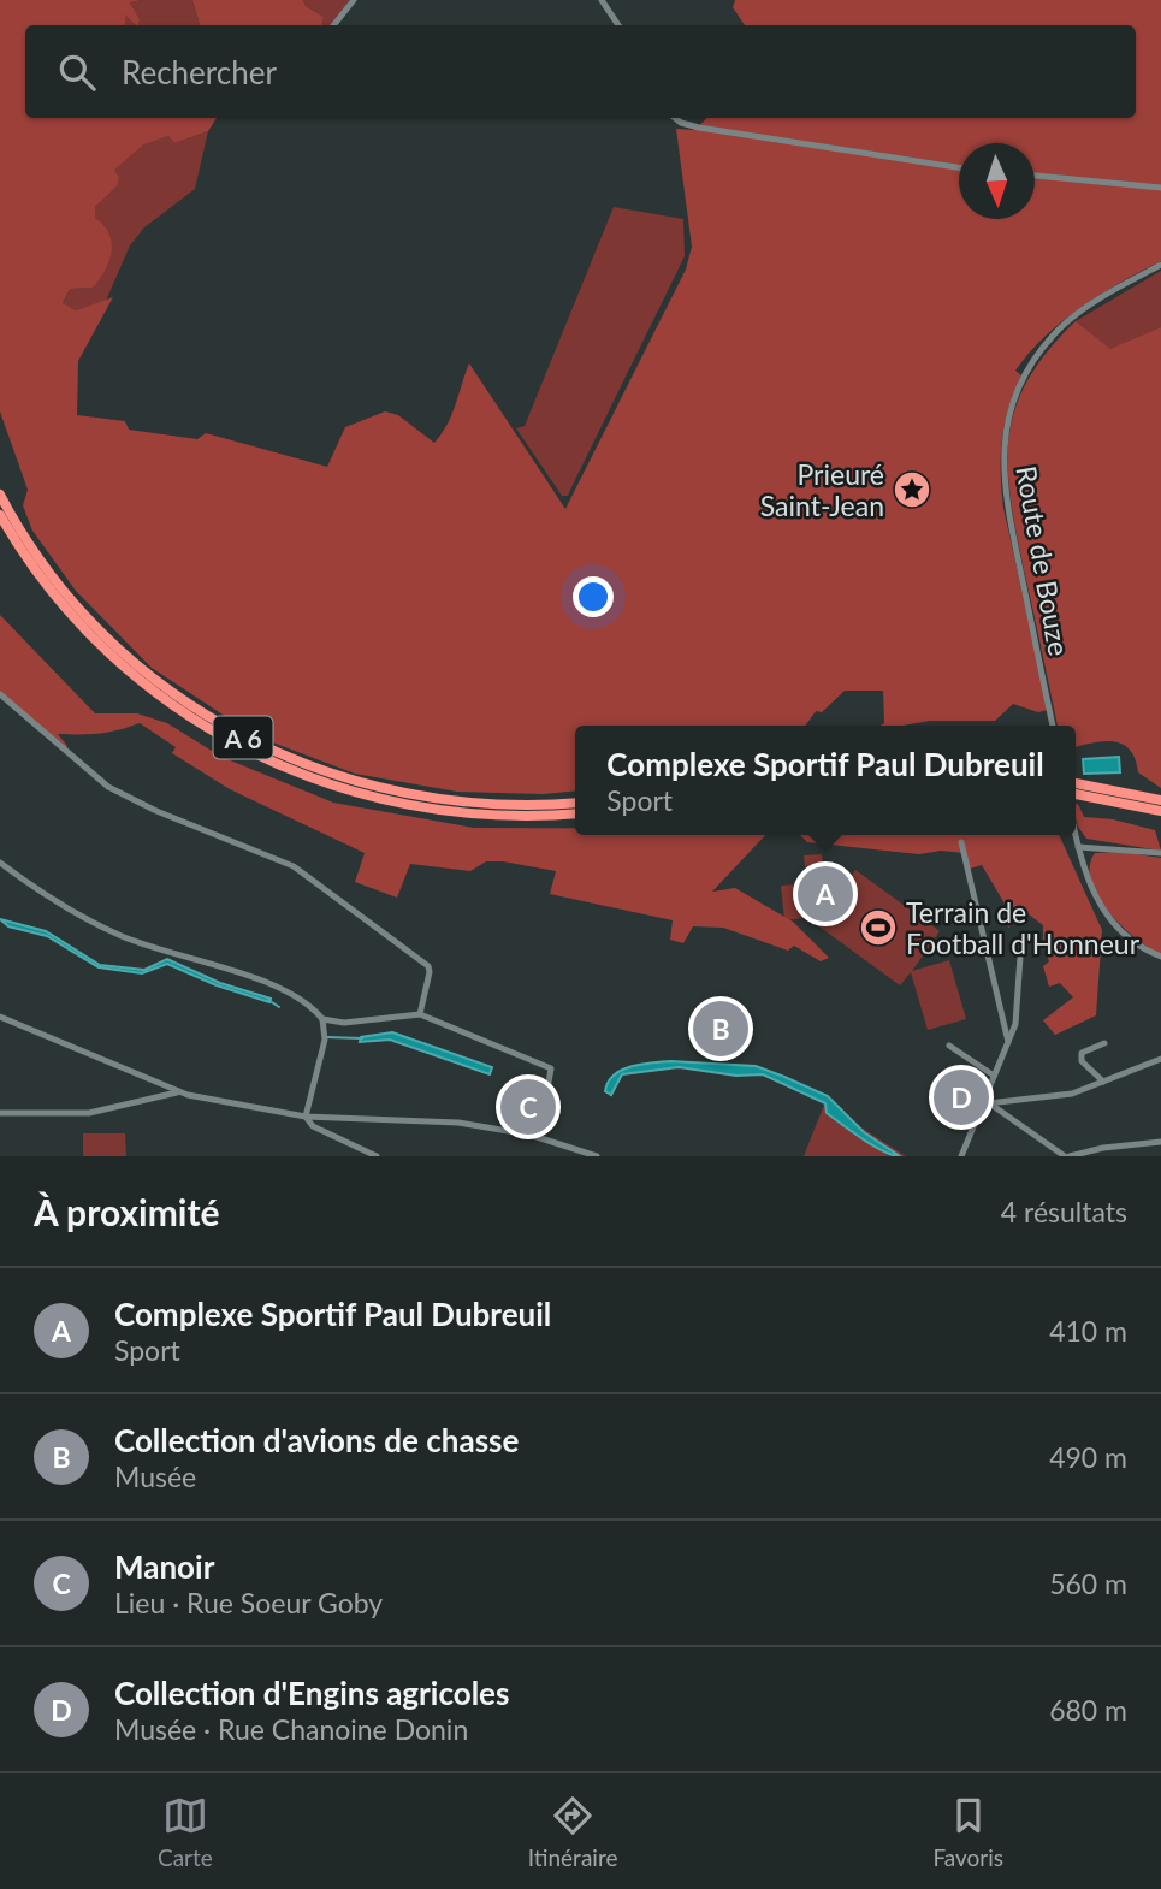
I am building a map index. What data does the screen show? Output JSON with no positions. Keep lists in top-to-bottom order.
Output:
{
  "streets": {
    "highway": ["A 6"],
    "street": ["Route de Bouze"]
  },
  "places": {
    "place": ["Prieuré Saint-Jean"],
    "sports": ["Terrain de Football d'Honneur"]
  },
  "north": "bottom",
  "page": {
    "search": "Rechercher",
    "popup": ["Complexe Sportif Paul Dubreuil", "Sport"],
    "pins": [
      "A",
      "B",
      "D",
      "C"
    ],
    "heading": ["À proximité", "4 résultats"],
    "list": [
      {
        "mark": "A",
        "name": "Complexe Sportif Paul Dubreuil",
        "note": "Sport",
        "value": "410 m"
      },
      {
        "mark": "B",
        "name": "Collection d'avions de chasse",
        "note": "Musée",
        "value": "490 m"
      },
      {
        "mark": "C",
        "name": "Manoir",
        "note": "Lieu · Rue Soeur Goby",
        "value": "560 m"
      },
      {
        "mark": "D",
        "name": "Collection d'Engins agricoles",
        "note": "Musée · Rue Chanoine Donin",
        "value": "680 m"
      }
    ],
    "nav": ["Carte", "Itinéraire", "Favoris"]
  }
}
